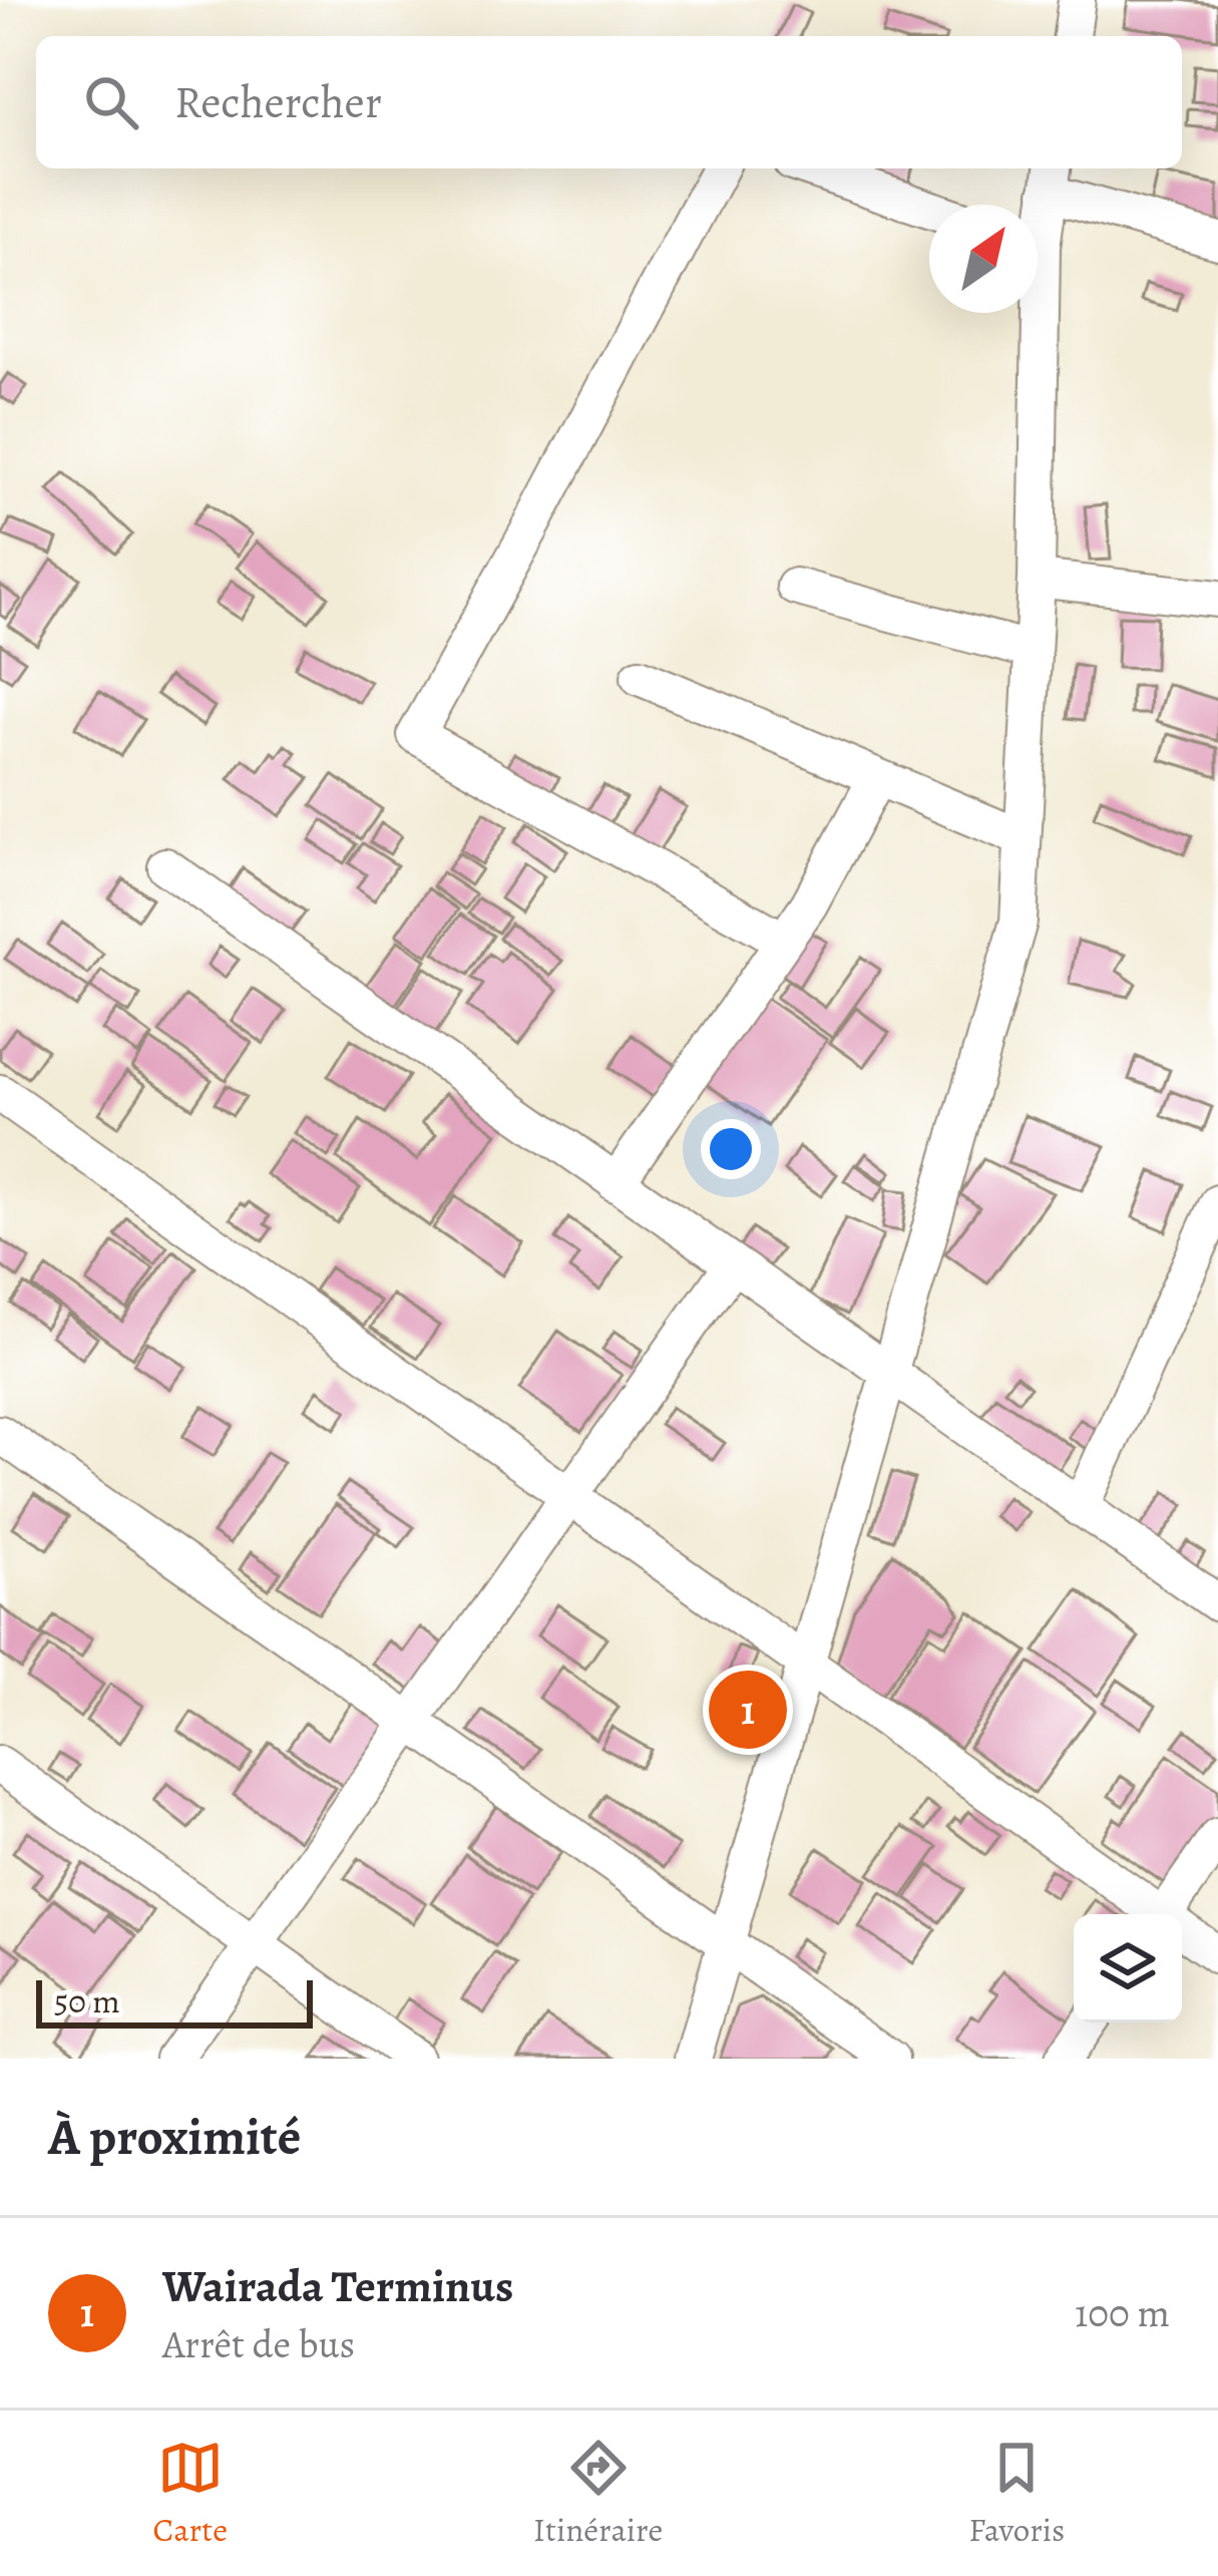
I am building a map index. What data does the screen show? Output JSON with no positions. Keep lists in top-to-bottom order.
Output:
{
  "scale_bar": "50 m",
  "north": "top right",
  "page": {
    "search": "Rechercher",
    "pins": "1",
    "scale": "50 m",
    "heading": "À proximité",
    "list": [
      {
        "mark": "1",
        "name": "Wairada Terminus",
        "note": "Arrêt de bus",
        "value": "100 m"
      }
    ],
    "nav": ["Carte", "Itinéraire", "Favoris"]
  }
}
